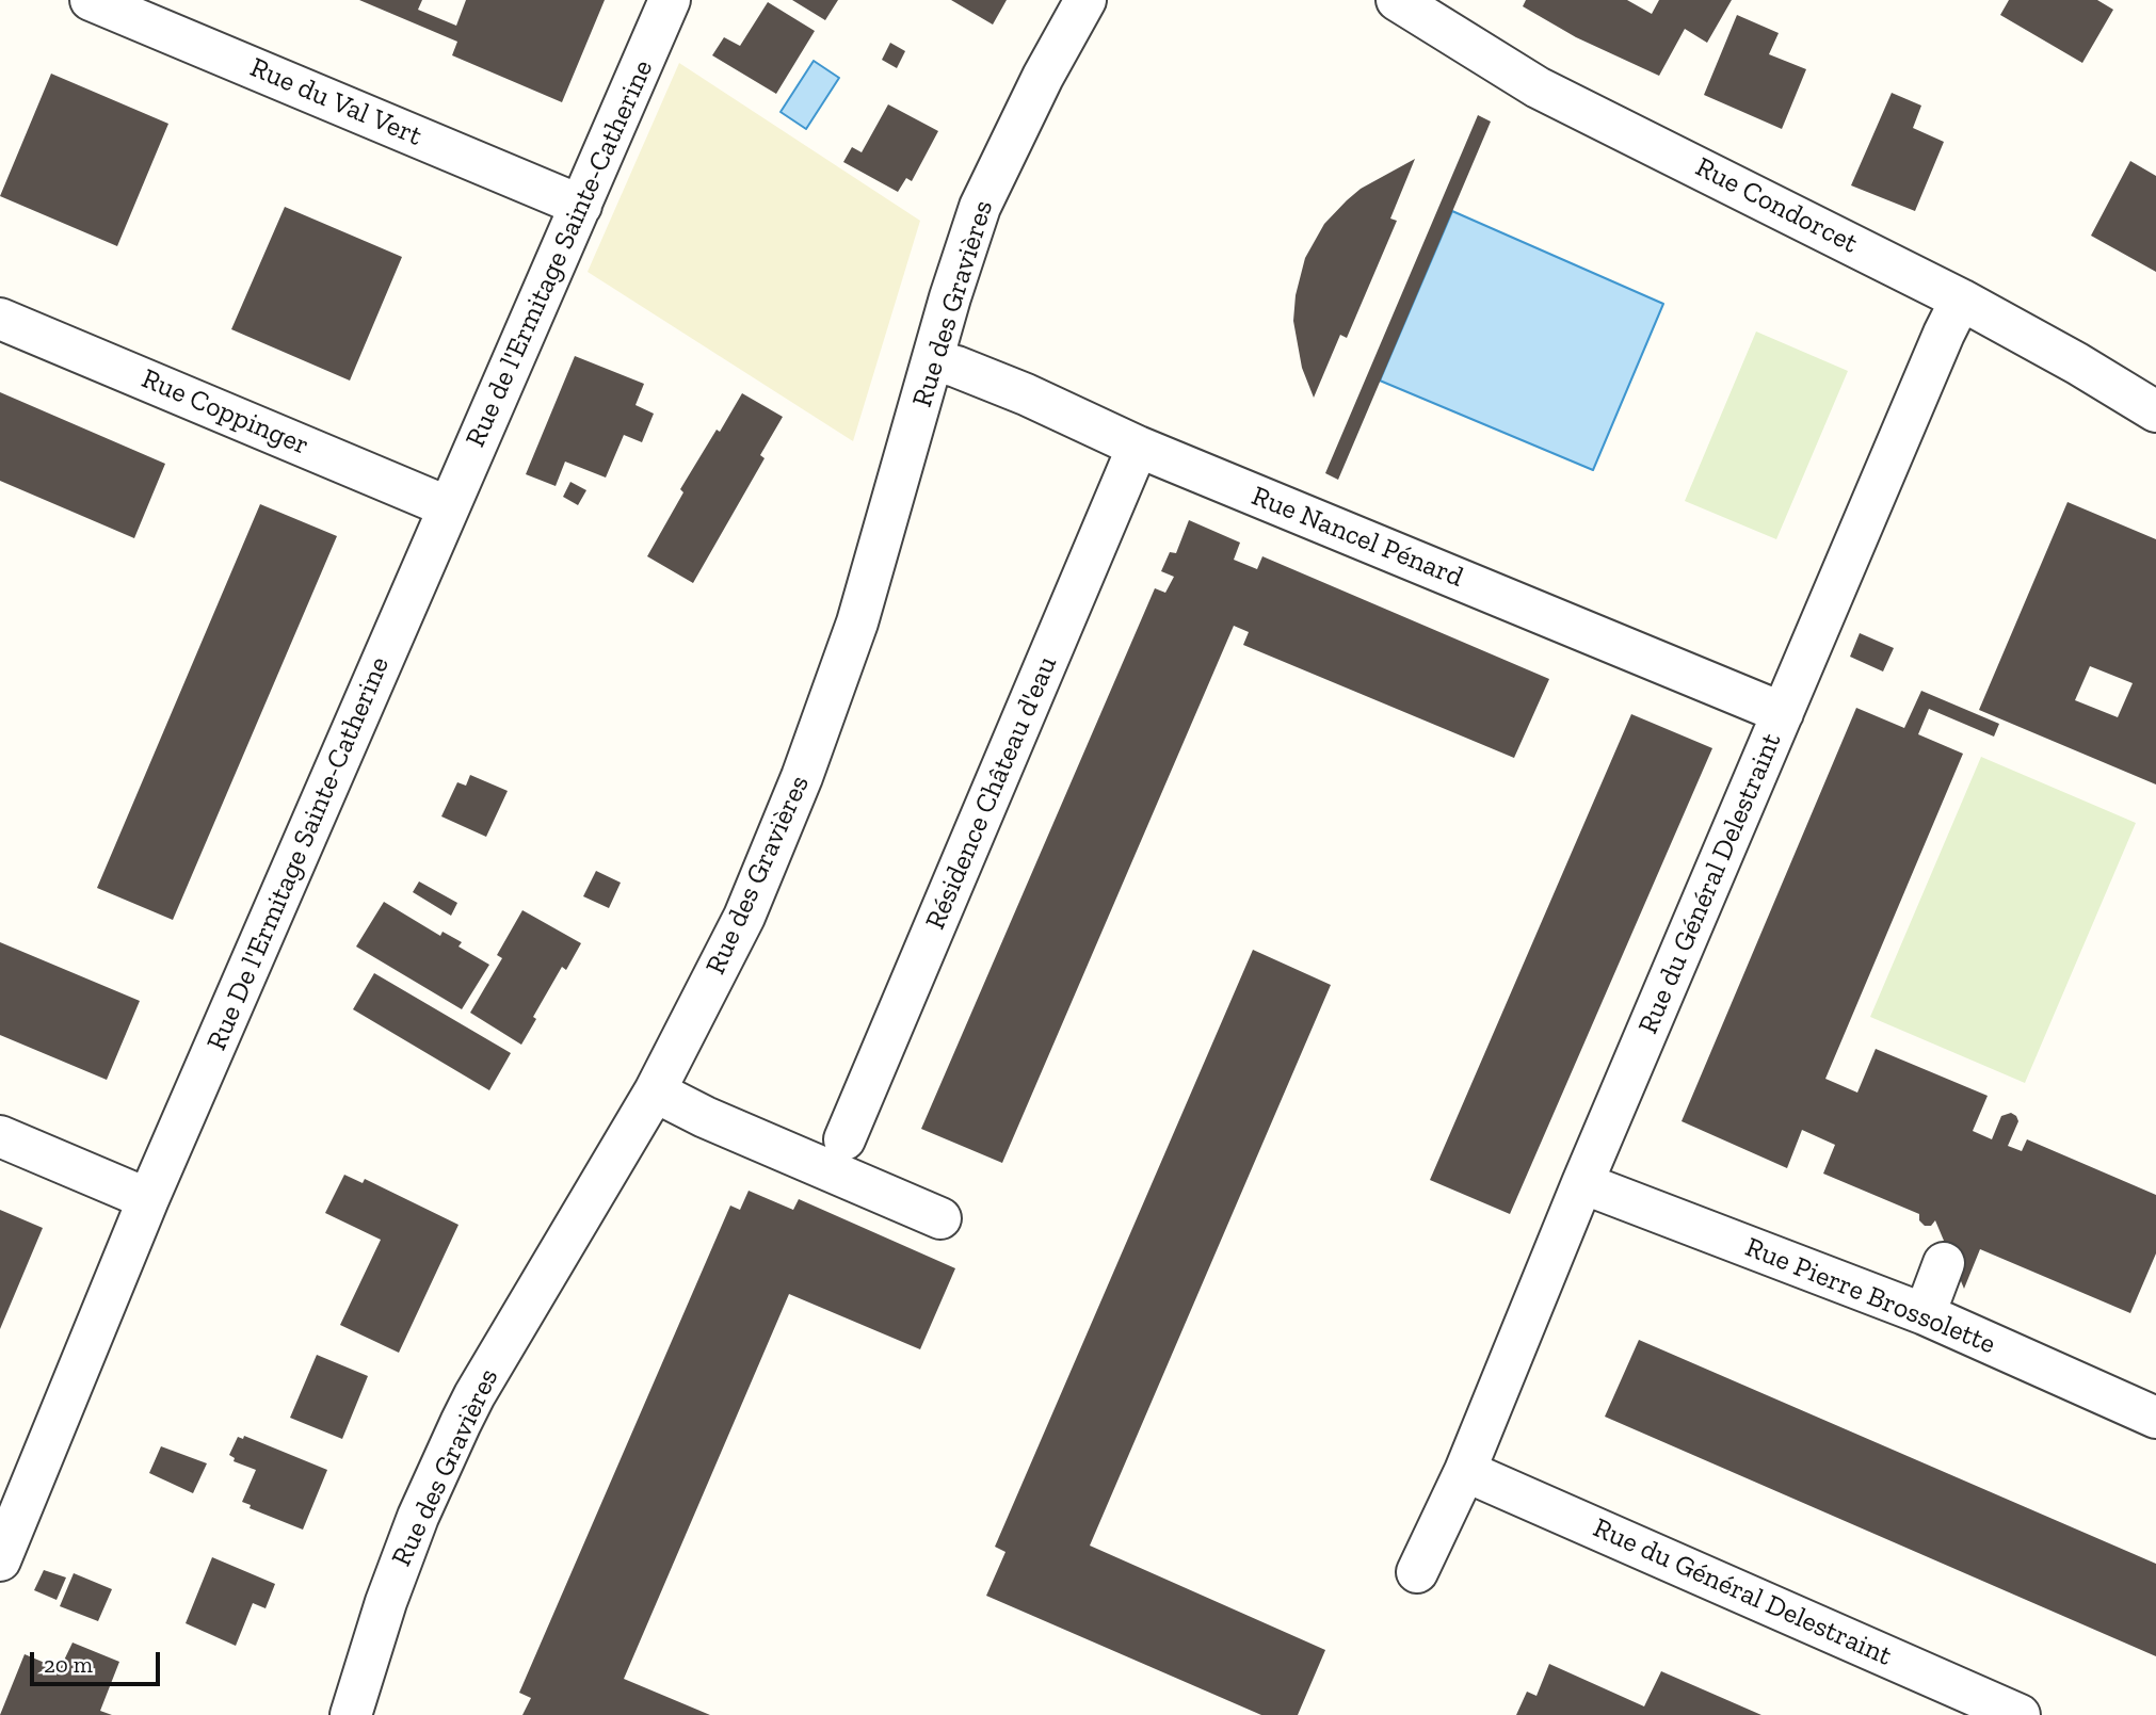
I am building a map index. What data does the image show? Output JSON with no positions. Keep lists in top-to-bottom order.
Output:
{
  "streets": {
    "street": [
      "Rue du Val Vert",
      "Rue Condorcet",
      "Rue de l'Ermitage Sainte-Catherine",
      "Rue des Gravières",
      "Rue Coppinger",
      "Rue Nancel Pénard",
      "Résidence Château d'eau",
      "Rue De l'Ermitage Sainte-Catherine",
      "Rue du Général Delestraint",
      "Rue Pierre Brossolette"
    ]
  },
  "crossings": [
    ["Rue du Val Vert", "Rue de l'Ermitage Sainte-Catherine"],
    ["Rue Condorcet", "Rue du Général Delestraint"],
    ["Rue de l'Ermitage Sainte-Catherine", "Rue Coppinger"],
    ["Rue de l'Ermitage Sainte-Catherine", "Rue De l'Ermitage Sainte-Catherine"],
    ["Rue des Gravières", "Rue Nancel Pénard"],
    ["Rue Coppinger", "Rue De l'Ermitage Sainte-Catherine"],
    ["Rue Nancel Pénard", "Résidence Château d'eau"],
    ["Rue Nancel Pénard", "Rue du Général Delestraint"],
    ["Rue du Général Delestraint", "Rue Pierre Brossolette"]
  ],
  "scale_bar": "20 m"
}
